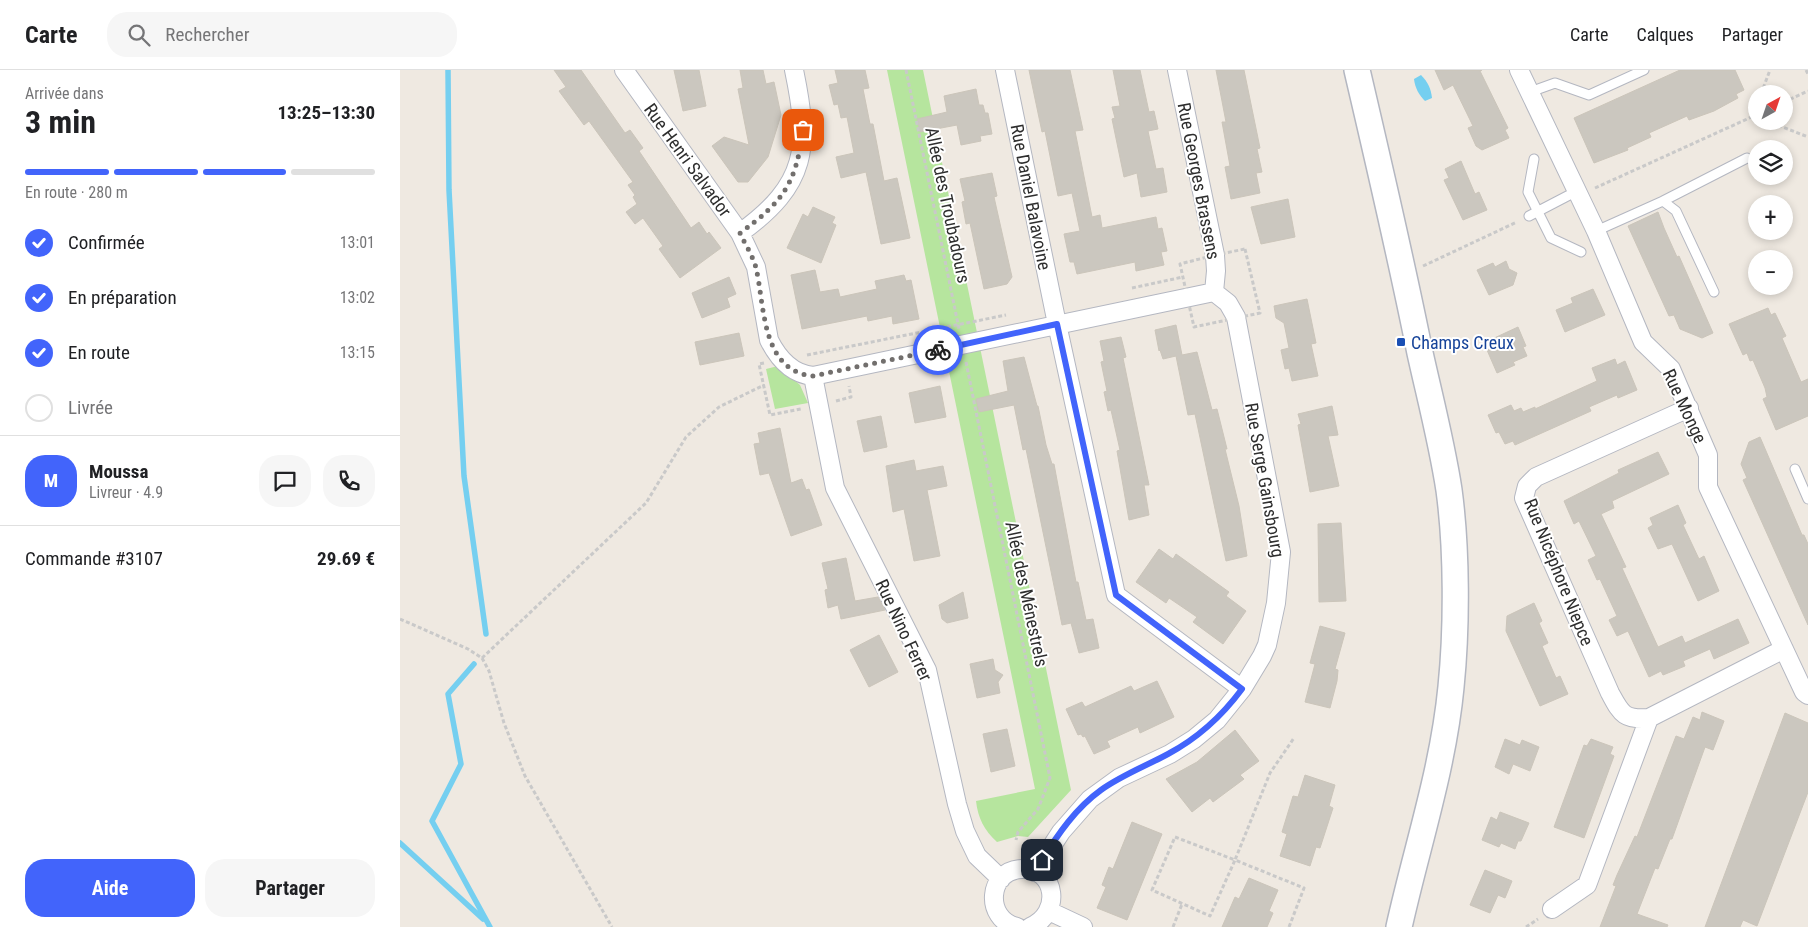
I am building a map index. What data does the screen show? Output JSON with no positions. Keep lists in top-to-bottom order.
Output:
{
  "streets": {
    "street": [
      "Rue Henri Salvador",
      "Rue Georges Brassens",
      "Rue Daniel Balavoine",
      "Rue Monge",
      "Rue Serge Gainsbourg",
      "Rue Nicéphore Niepce",
      "Rue Nino Ferrer"
    ],
    "path": ["Allée des Troubadours", "Allée des Ménestrels"]
  },
  "crossings": [
    ["Rue Henri Salvador", "Rue Nino Ferrer"],
    ["Rue Georges Brassens", "Rue Serge Gainsbourg"],
    ["Rue Daniel Balavoine", "Rue Serge Gainsbourg"],
    ["Allée des Troubadours", "Allée des Ménestrels"],
    ["Rue Monge", "Rue Nicéphore Niepce"]
  ],
  "places": {
    "transit": ["Champs Creux"]
  },
  "north": "top right",
  "page": {
    "header": "Carte",
    "search": "Rechercher",
    "nav": ["Carte", "Calques", "Partager"],
    "heading": ["3 min", "Arrivée dans", "13:25–13:30"],
    "panel": [
      "Moussa",
      "Livreur · 4.9",
      "Commande #3107",
      "29.69 €"
    ],
    "map_buttons": ["+", "−"],
    "bar": "En route · 280 m",
    "list": [
      ["Confirmée", "13:01"],
      ["En préparation", "13:02"],
      ["En route", "13:15"],
      "Livrée"
    ],
    "round": "M",
    "buttons": ["Aide", "Partager"]
  }
}
